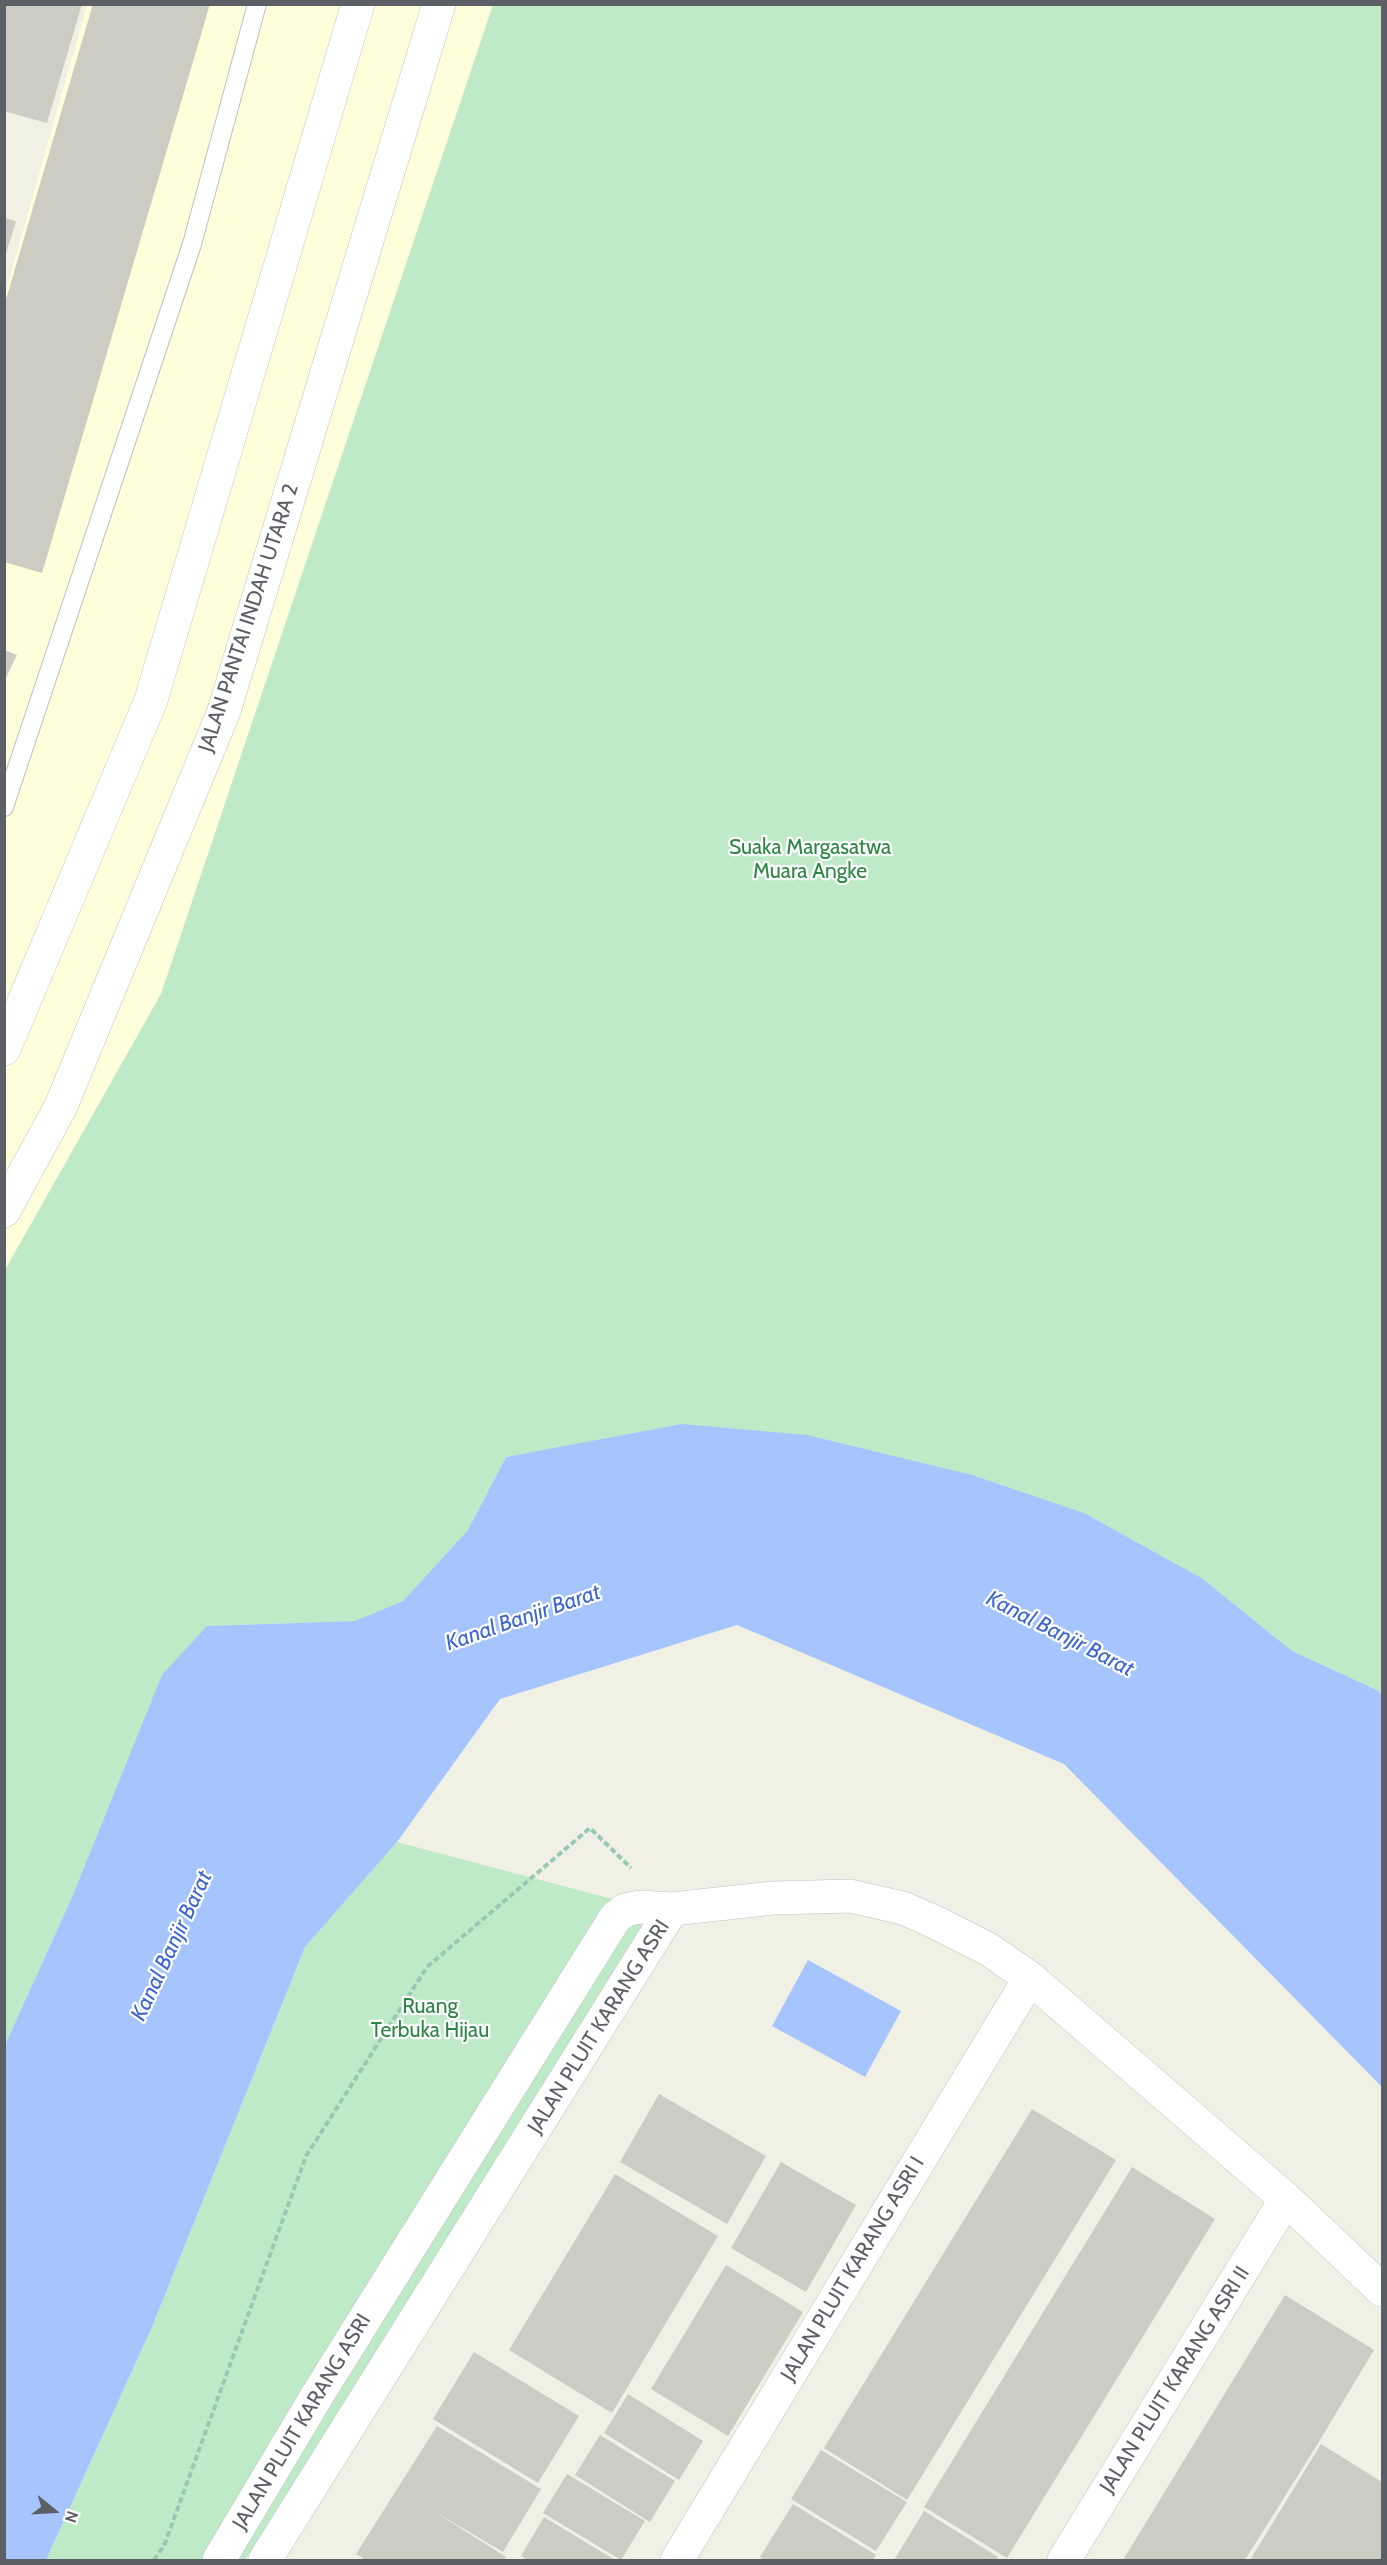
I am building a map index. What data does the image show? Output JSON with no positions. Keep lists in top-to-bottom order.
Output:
{
  "streets": {
    "street": [
      "JALAN PANTAI INDAH UTARA 2",
      "JALAN PLUIT KARANG ASRI",
      "JALAN PLUIT KARANG ASRI I",
      "JALAN PLUIT KARANG ASRI II"
    ]
  },
  "water": ["Kanal Banjir Barat"],
  "parks": ["Suaka Margasatwa Muara Angke", "Ruang Terbuka Hijau"],
  "north": "right"
}
